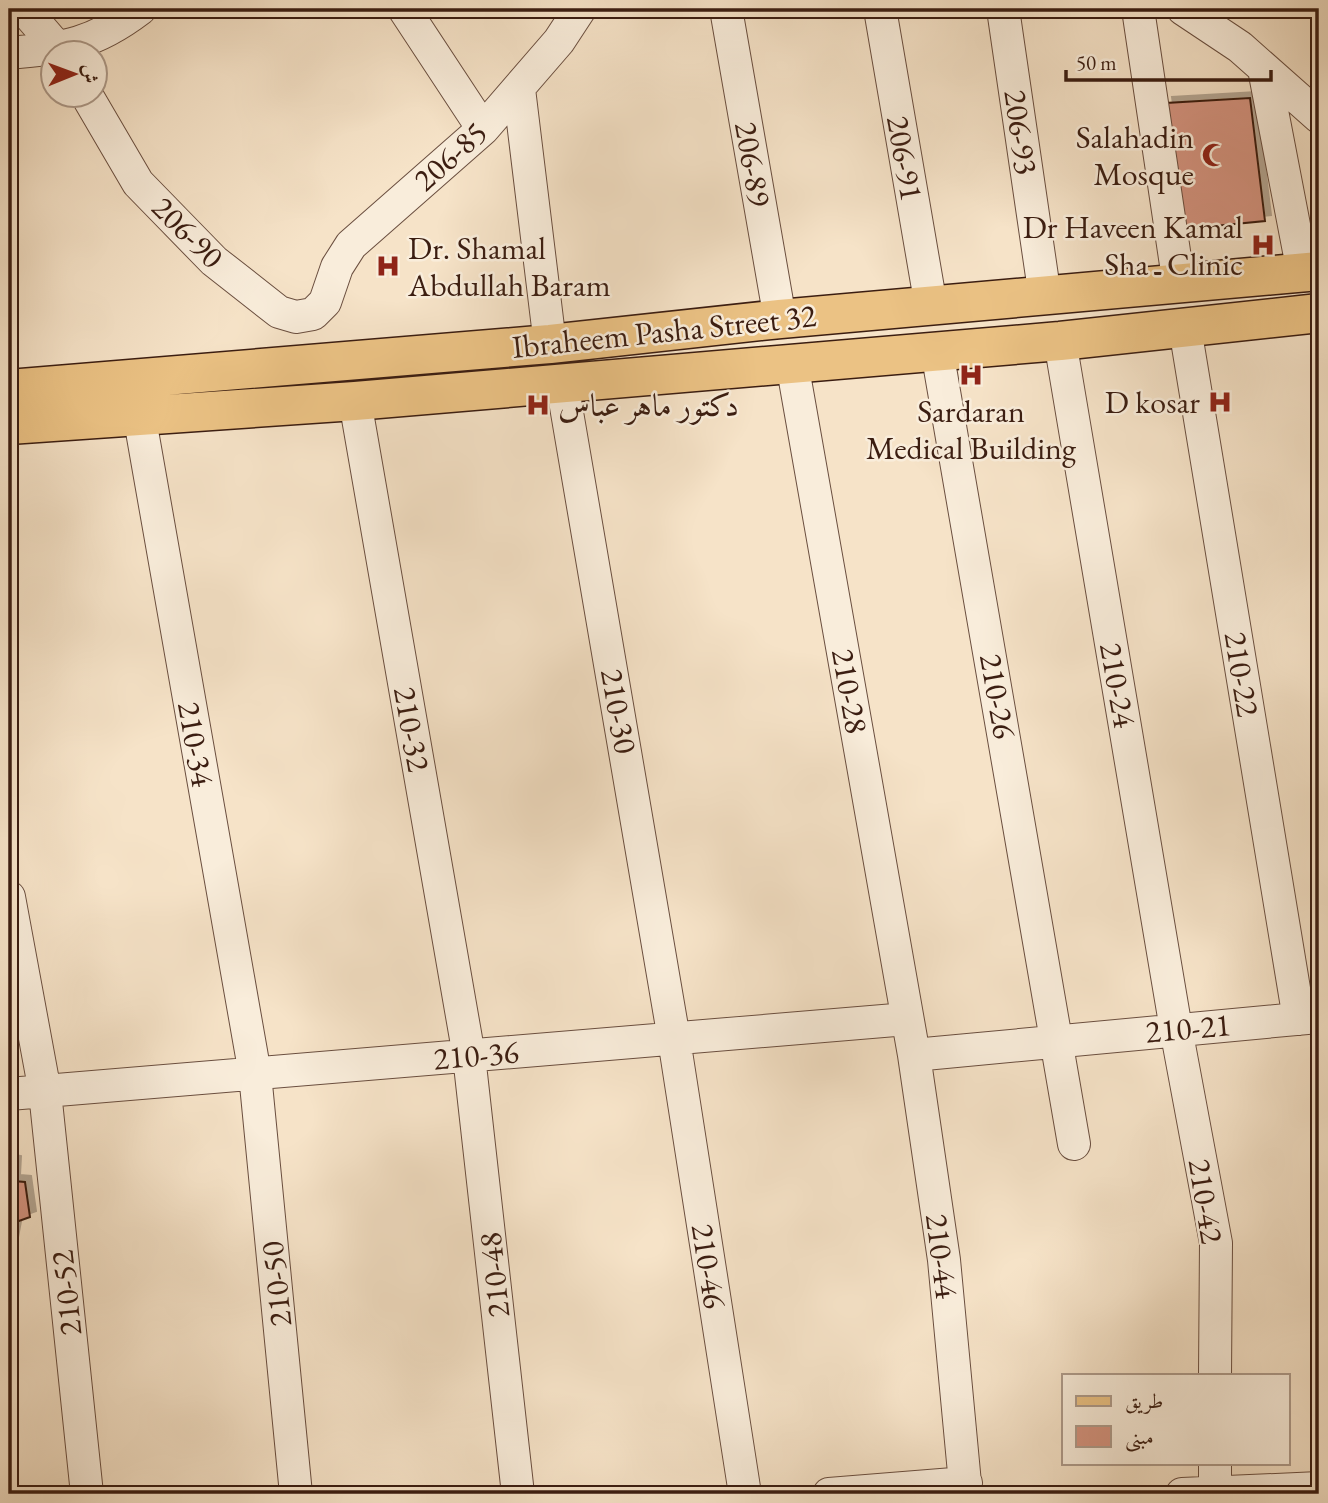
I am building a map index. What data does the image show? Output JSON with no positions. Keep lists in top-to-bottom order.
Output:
{
  "streets": {
    "main road": ["Ibraheem Pasha Street 32"],
    "street": [
      "206-93",
      "206-85",
      "206-91",
      "206-89",
      "206-90",
      "210-22",
      "210-24",
      "210-28",
      "210-26",
      "210-30",
      "210-32",
      "210-34",
      "210-21",
      "210-36",
      "210-42",
      "210-44",
      "210-46",
      "210-48",
      "210-50",
      "210-52"
    ]
  },
  "crossings": [
    ["206-93", "Ibraheem Pasha Street 32"],
    ["206-85", "206-90"],
    ["206-91", "Ibraheem Pasha Street 32"],
    ["206-89", "Ibraheem Pasha Street 32"],
    ["Ibraheem Pasha Street 32", "210-22"],
    ["Ibraheem Pasha Street 32", "210-24"],
    ["Ibraheem Pasha Street 32", "210-28"],
    ["Ibraheem Pasha Street 32", "210-26"],
    ["Ibraheem Pasha Street 32", "210-30"],
    ["Ibraheem Pasha Street 32", "210-32"],
    ["Ibraheem Pasha Street 32", "210-34"],
    ["210-22", "210-21"],
    ["210-24", "210-21"],
    ["210-24", "210-42"],
    ["210-28", "210-36"],
    ["210-28", "210-44"],
    ["210-26", "210-21"],
    ["210-30", "210-36"],
    ["210-30", "210-46"],
    ["210-32", "210-36"],
    ["210-32", "210-48"],
    ["210-34", "210-36"],
    ["210-34", "210-50"],
    ["210-21", "210-42"],
    ["210-21", "210-44"],
    ["210-36", "210-44"],
    ["210-36", "210-46"],
    ["210-36", "210-48"],
    ["210-36", "210-50"],
    ["210-36", "210-52"]
  ],
  "places": {
    "mosque": ["Salahadin Mosque"],
    "hospital": [
      "Dr Haveen Kamal Sha ـ Clinic",
      "Dr. Shamal Abdullah Baram",
      "Sardaran Medical Building",
      "D kosar",
      "دكتور ماهر عباس"
    ]
  },
  "legend": ["طريق", "مبنى"],
  "scale_bar": "50 m",
  "north": "right"
}
